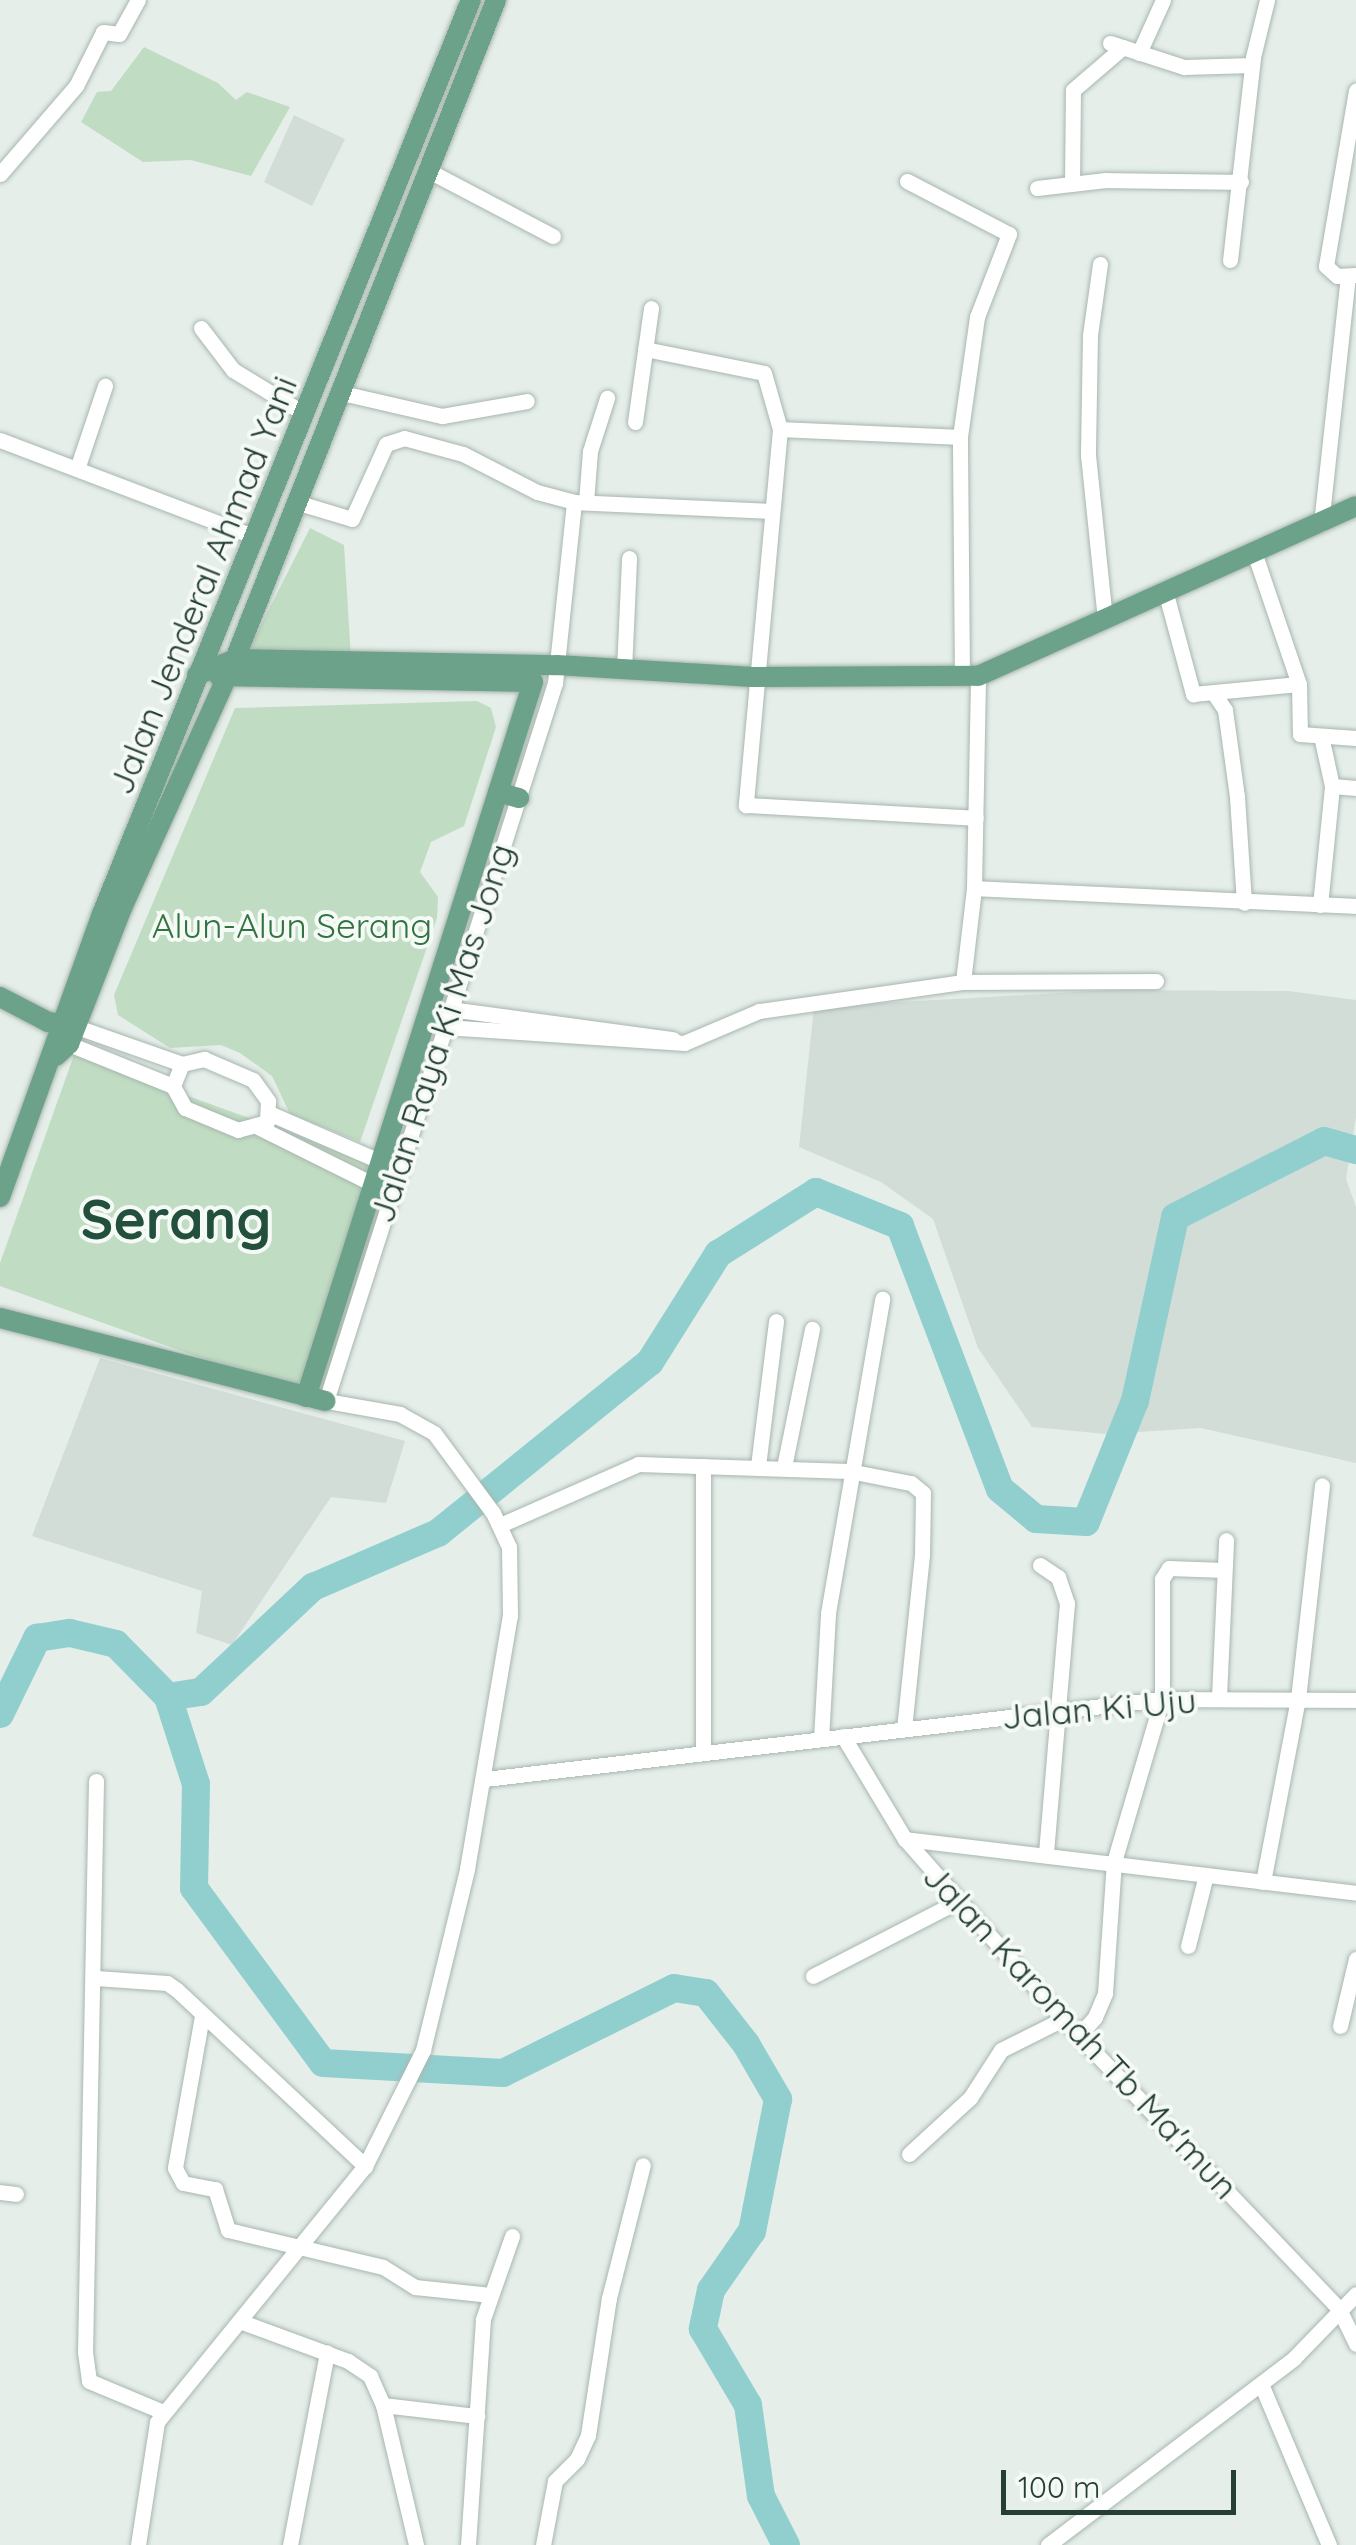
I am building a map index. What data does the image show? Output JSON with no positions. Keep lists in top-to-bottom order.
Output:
{
  "streets": {
    "main road": ["Jalan Jenderal Ahmad Yani"],
    "street": ["Jalan Raya Ki Mas Jong", "Jalan Ki Uju", "Jalan Karomah Tb Ma'mun"]
  },
  "crossings": [
    ["Jalan Ki Uju", "Jalan Karomah Tb Ma'mun"]
  ],
  "districts": ["Serang"],
  "parks": ["Alun-Alun Serang"],
  "scale_bar": "100 m"
}
